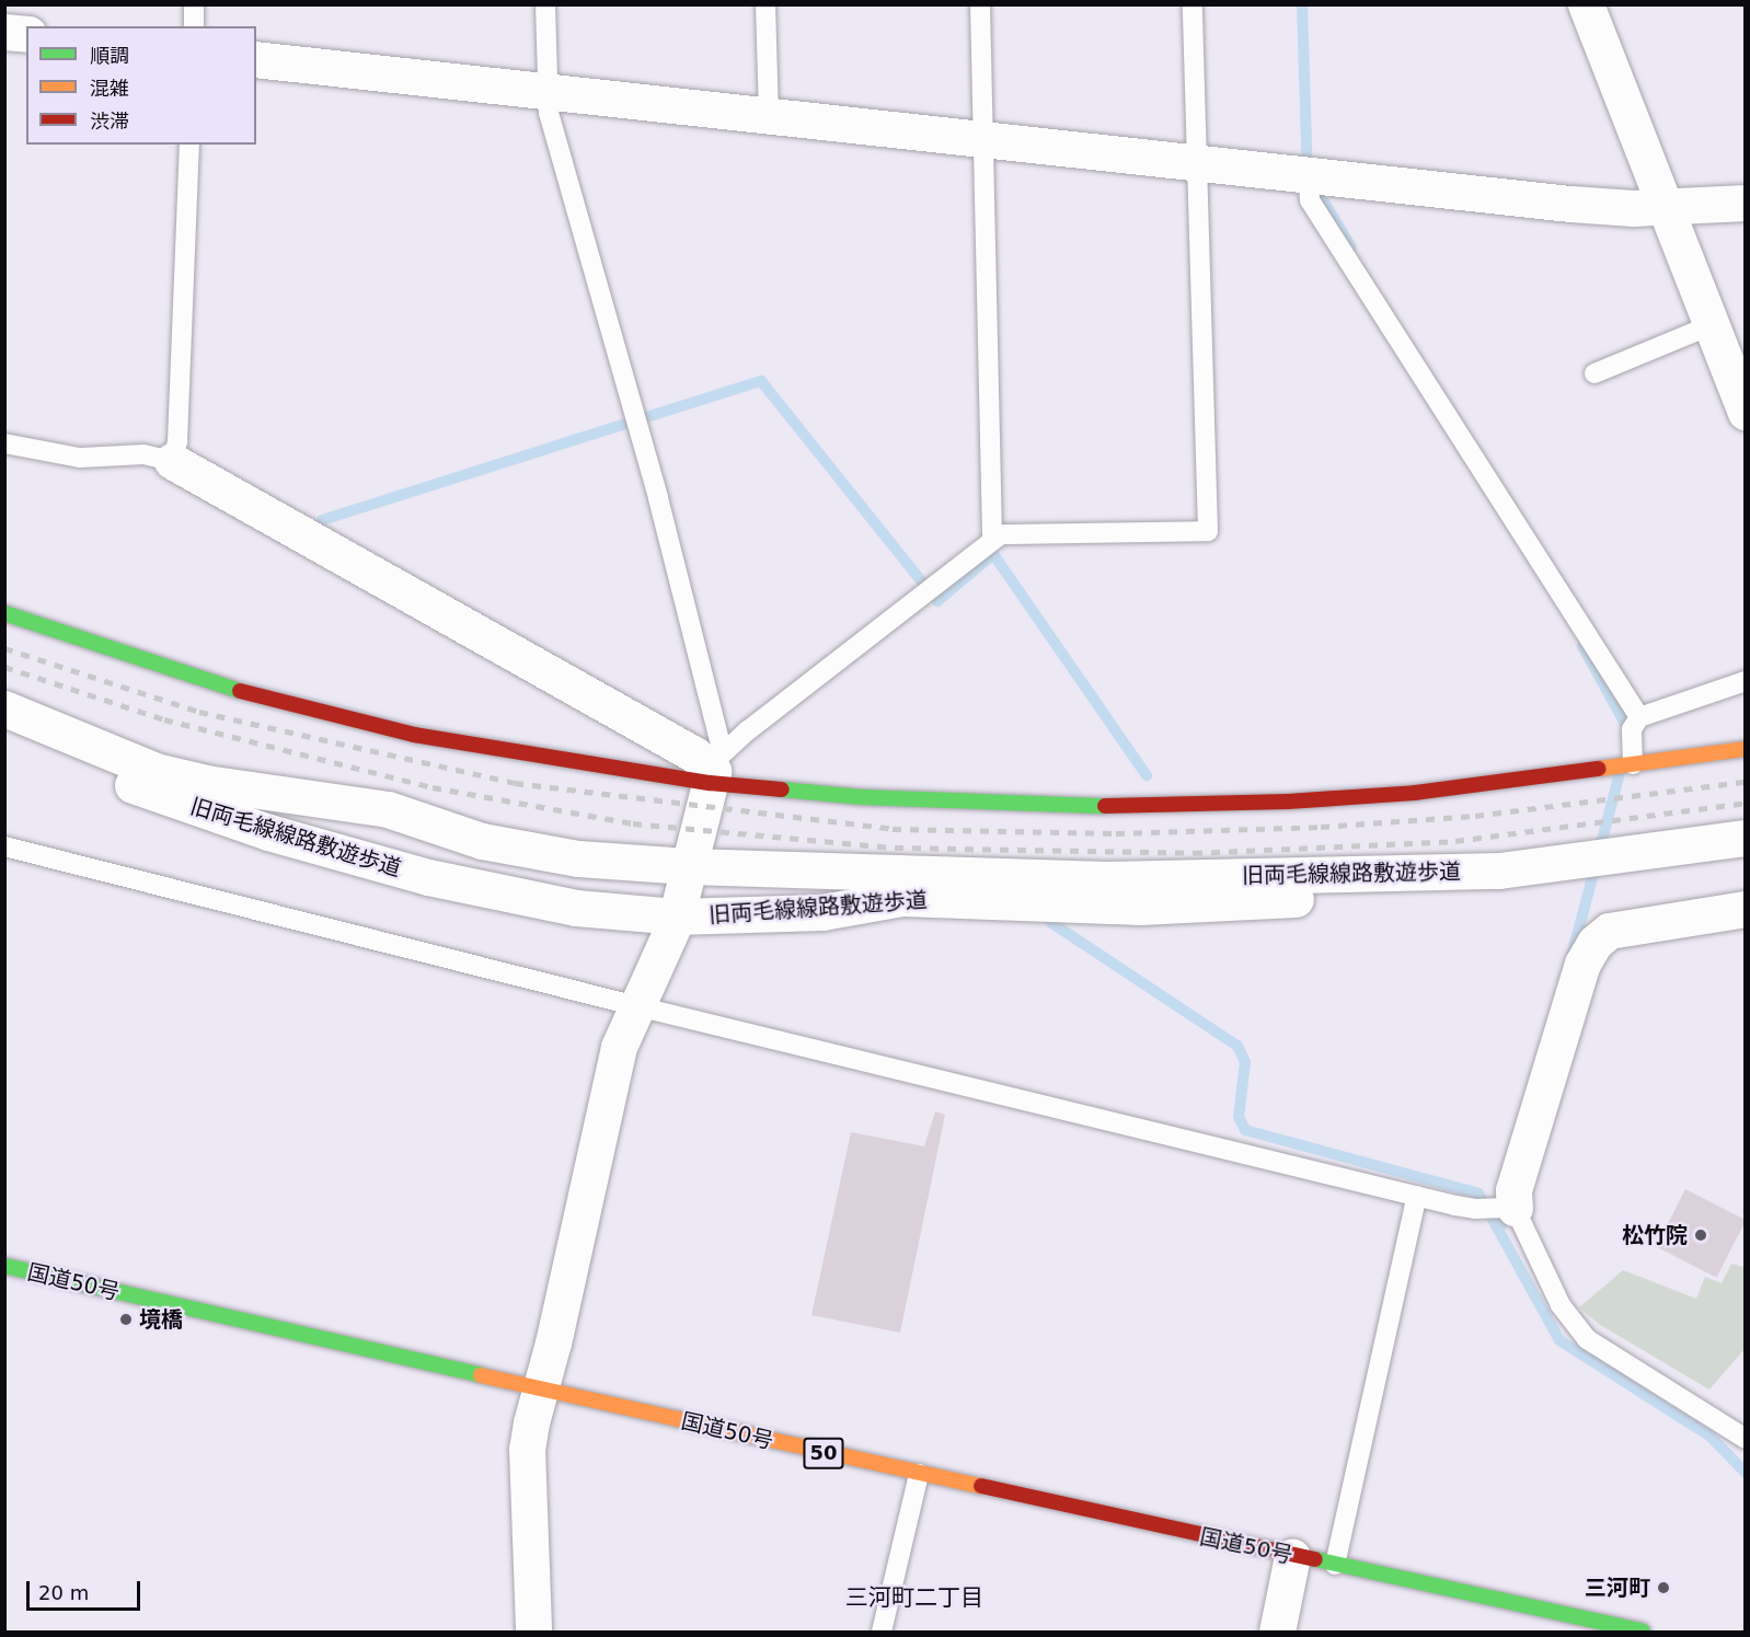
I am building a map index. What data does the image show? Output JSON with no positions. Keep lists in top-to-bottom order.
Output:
{
  "streets": {
    "main road": ["国道50号", "50"],
    "street": ["旧両毛線線路敷遊歩道"]
  },
  "districts": ["三河町二丁目"],
  "places": ["松竹院", "境橋", "三河町"],
  "legend": ["順調", "混雑", "渋滞"],
  "scale_bar": "20 m"
}
